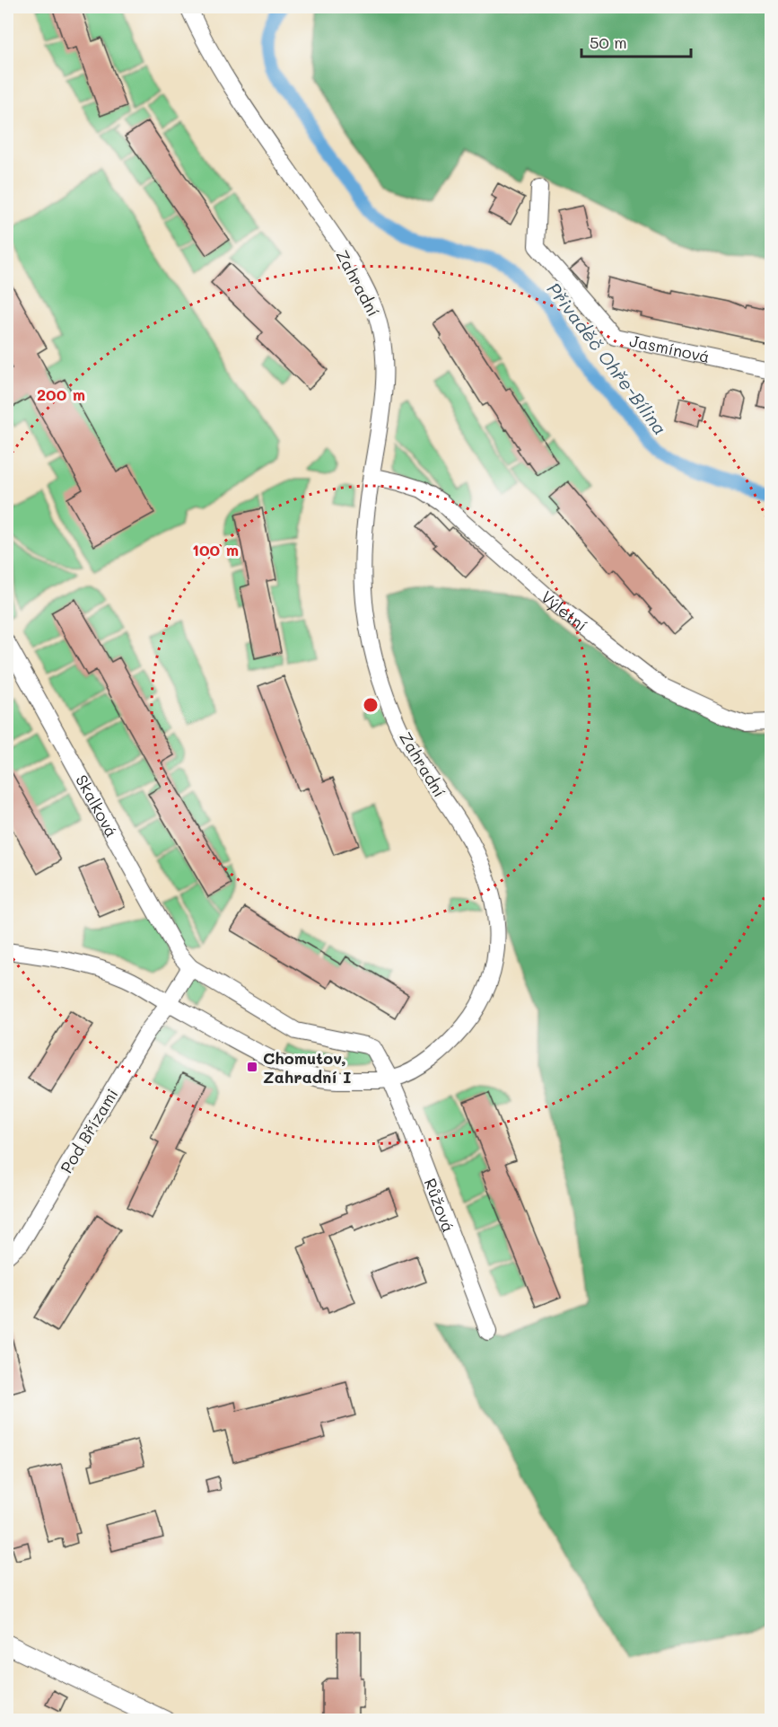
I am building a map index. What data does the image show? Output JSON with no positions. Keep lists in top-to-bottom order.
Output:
{
  "streets": {
    "street": [
      "Zahradní",
      "Jasmínová",
      "Výletní",
      "Skalková",
      "Pod Břízami",
      "Růžová"
    ]
  },
  "crossings": [
    ["Zahradní", "Výletní"],
    ["Zahradní", "Skalková"],
    ["Zahradní", "Pod Břízami"],
    ["Zahradní", "Růžová"],
    ["Skalková", "Růžová"]
  ],
  "water": ["Přivaděč Ohře-Bílina"],
  "places": {
    "transit": ["Chomutov, Zahradní I"]
  },
  "scale_bar": "50 m",
  "rings": ["200 m", "100 m"]
}
